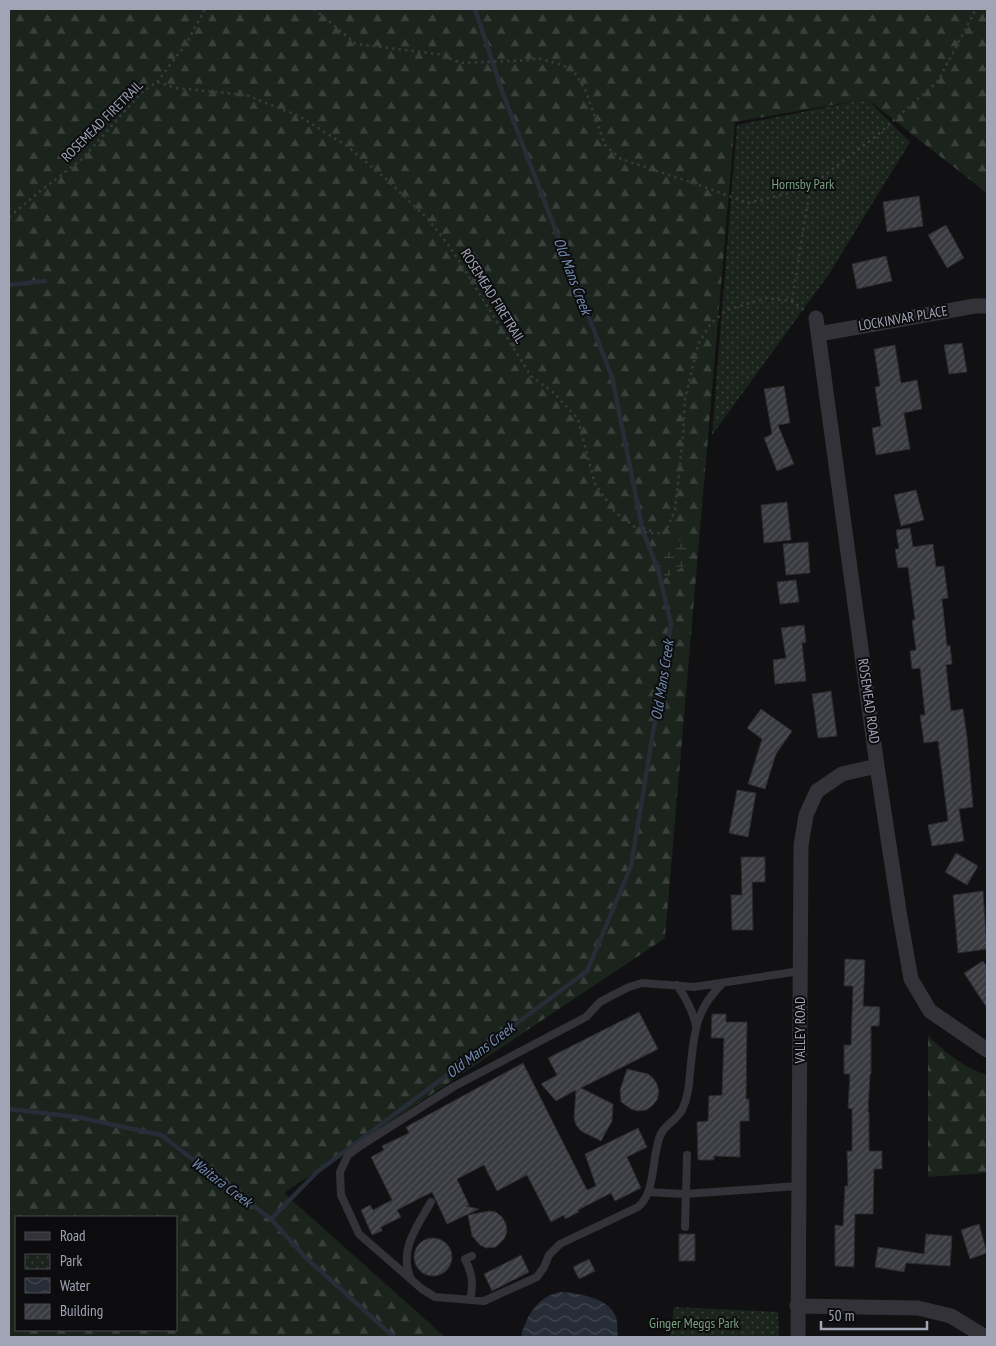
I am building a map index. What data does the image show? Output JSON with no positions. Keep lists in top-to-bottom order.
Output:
{
  "streets": {
    "street": ["LOCKINVAR PLACE", "ROSEMEAD ROAD", "VALLEY ROAD"],
    "path": ["ROSEMEAD FIRETRAIL"]
  },
  "crossings": [
    ["LOCKINVAR PLACE", "ROSEMEAD ROAD"],
    ["ROSEMEAD ROAD", "VALLEY ROAD"]
  ],
  "water": ["Old Mans Creek", "Waitara Creek"],
  "parks": ["Hornsby Park", "Ginger Meggs Park"],
  "legend": [
    "Road",
    "Park",
    "Water",
    "Building"
  ],
  "scale_bar": "50 m"
}
